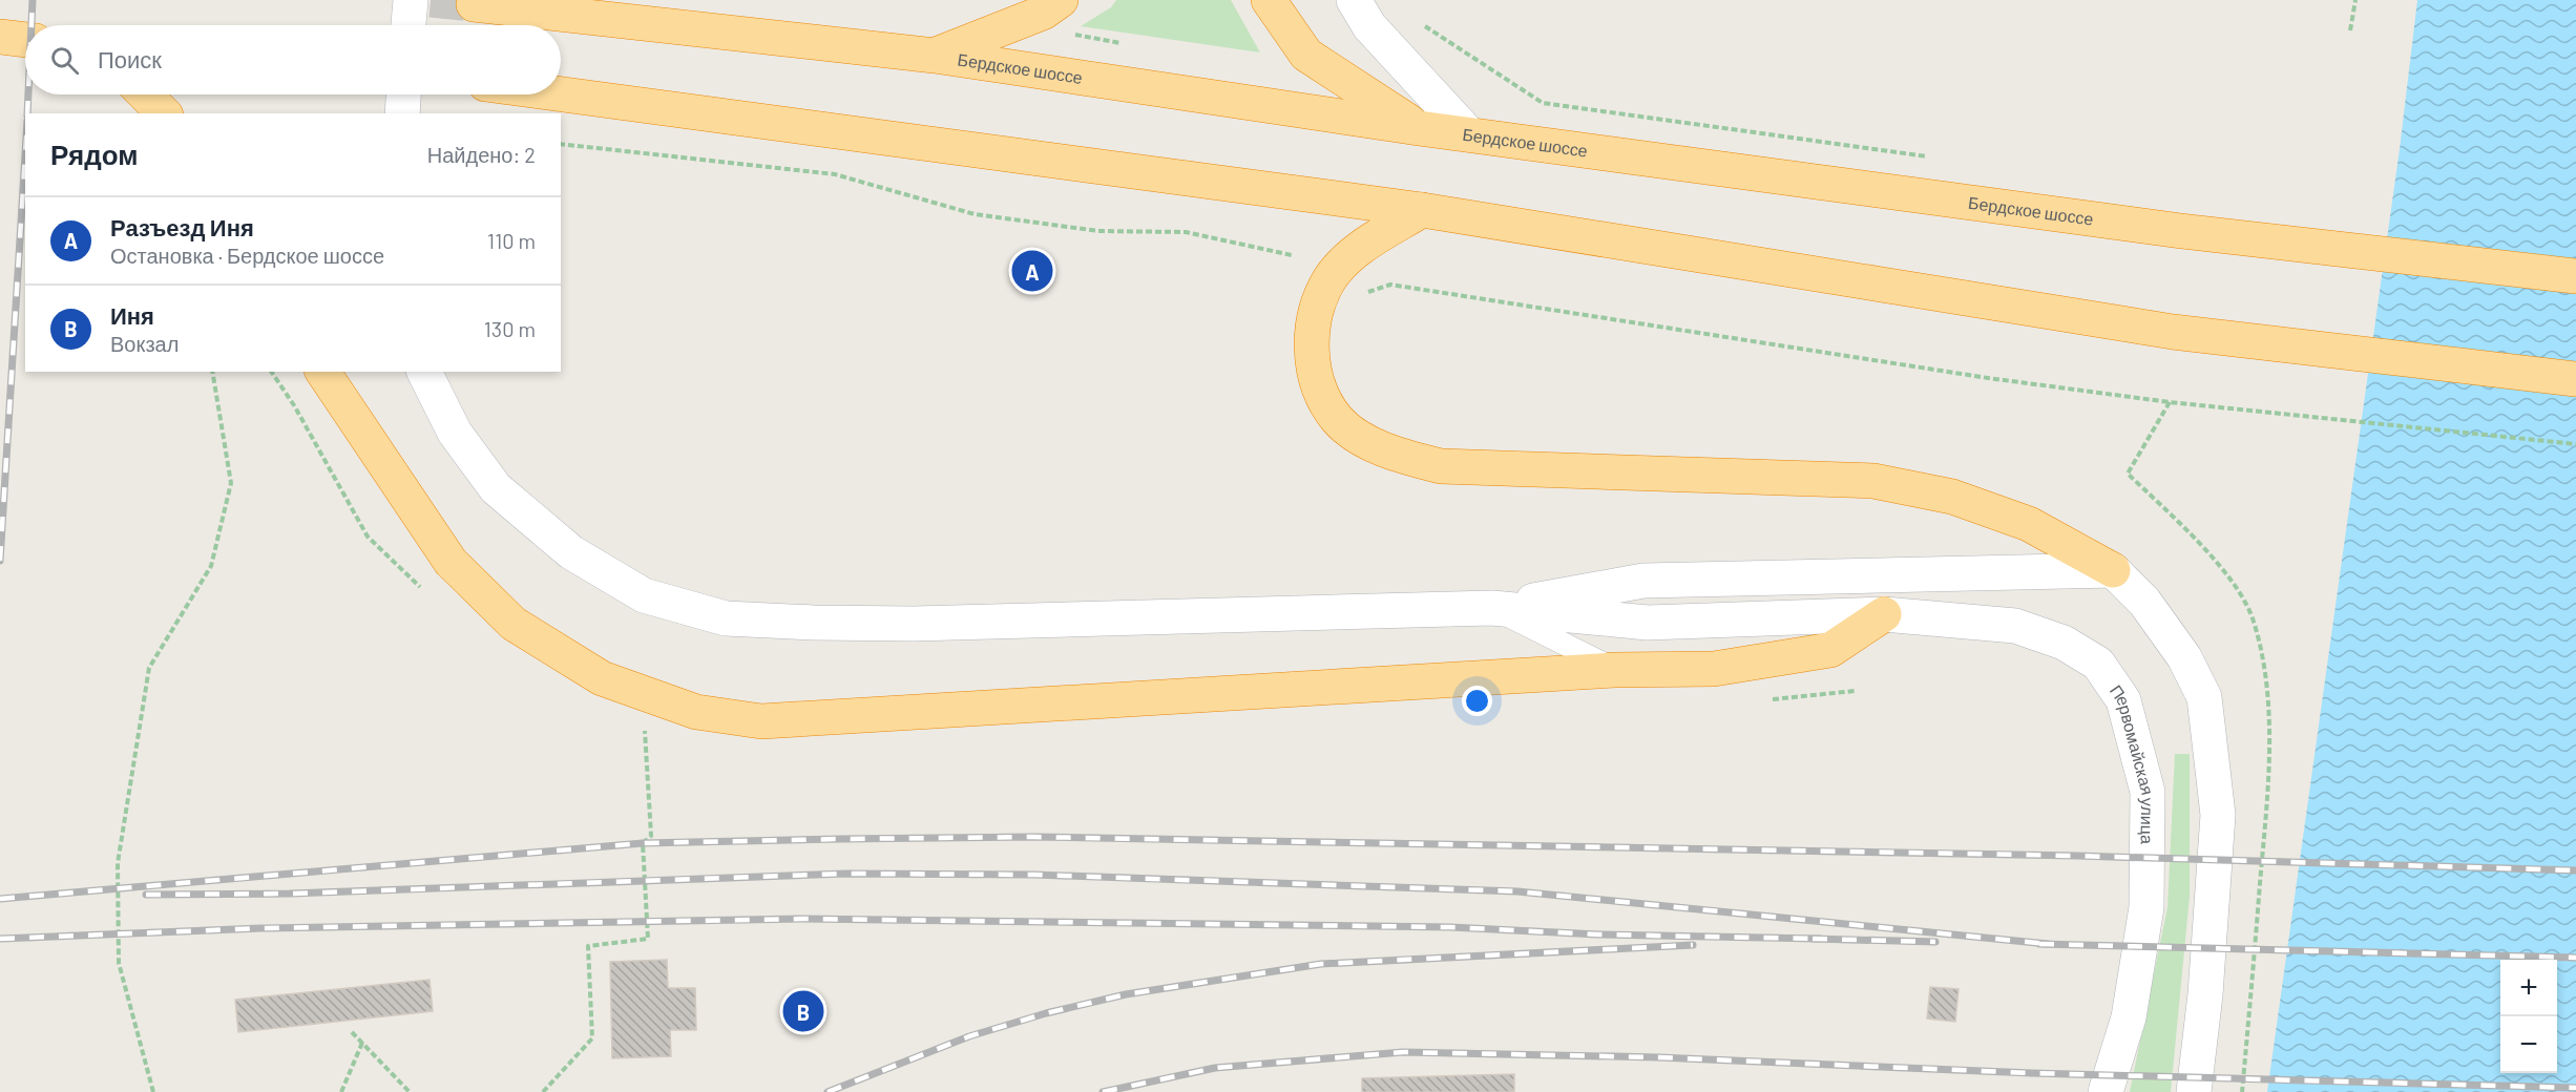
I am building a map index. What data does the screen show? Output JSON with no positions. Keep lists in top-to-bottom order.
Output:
{
  "streets": {
    "highway": ["Бердское шоссе"],
    "main road": ["Первомайская улица"]
  },
  "page": {
    "search": "Поиск",
    "heading": ["Рядом", "Найдено: 2"],
    "list": [
      {
        "mark": "A",
        "name": "Разъезд Иня",
        "note": "Остановка · Бердское шоссе",
        "value": "110 m"
      },
      {
        "mark": "B",
        "name": "Иня",
        "note": "Вокзал",
        "value": "130 m"
      }
    ],
    "pins": ["A", "B"],
    "map_buttons": ["+", "−"]
  }
}
